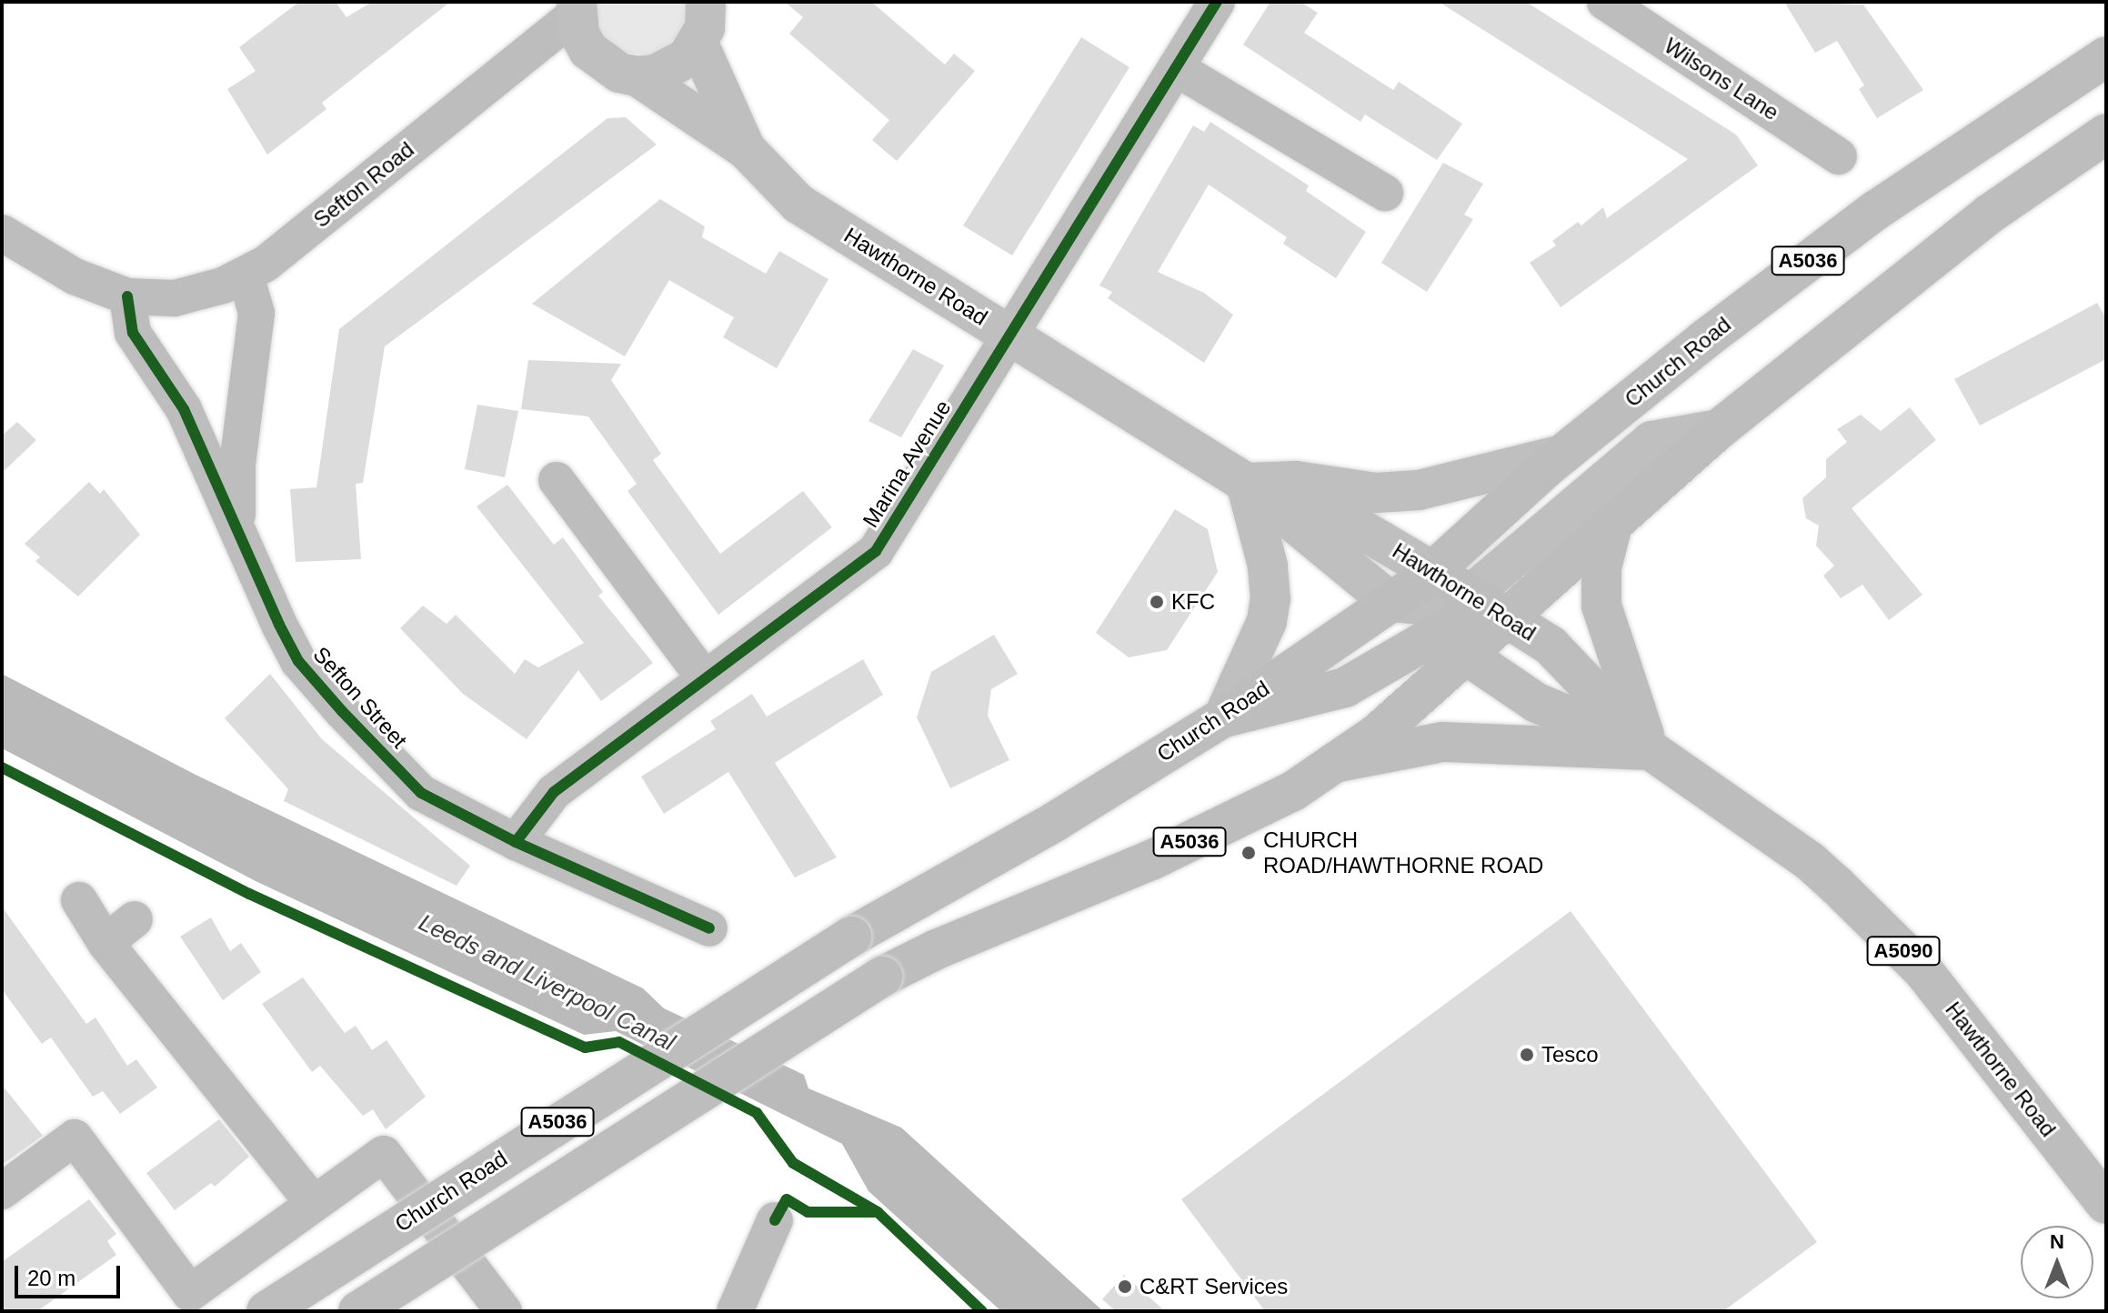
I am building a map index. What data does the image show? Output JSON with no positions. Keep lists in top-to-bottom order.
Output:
{
  "streets": {
    "main road": [
      "A5036",
      "Hawthorne Road",
      "Church Road",
      "A5090"
    ],
    "street": [
      "Wilsons Lane",
      "Sefton Road",
      "Marina Avenue",
      "Sefton Street"
    ]
  },
  "crossings": [
    ["Sefton Road", "Hawthorne Road"],
    ["Sefton Road", "Sefton Street"],
    ["A5036", "Hawthorne Road"],
    ["Hawthorne Road", "Church Road"],
    ["Hawthorne Road", "Marina Avenue"],
    ["Marina Avenue", "Sefton Street"]
  ],
  "water": ["Leeds and Liverpool Canal"],
  "places": [
    "KFC",
    "CHURCH ROAD/HAWTHORNE ROAD",
    "Tesco",
    "C&RT Services"
  ],
  "scale_bar": "20 m",
  "north": "top"
}
